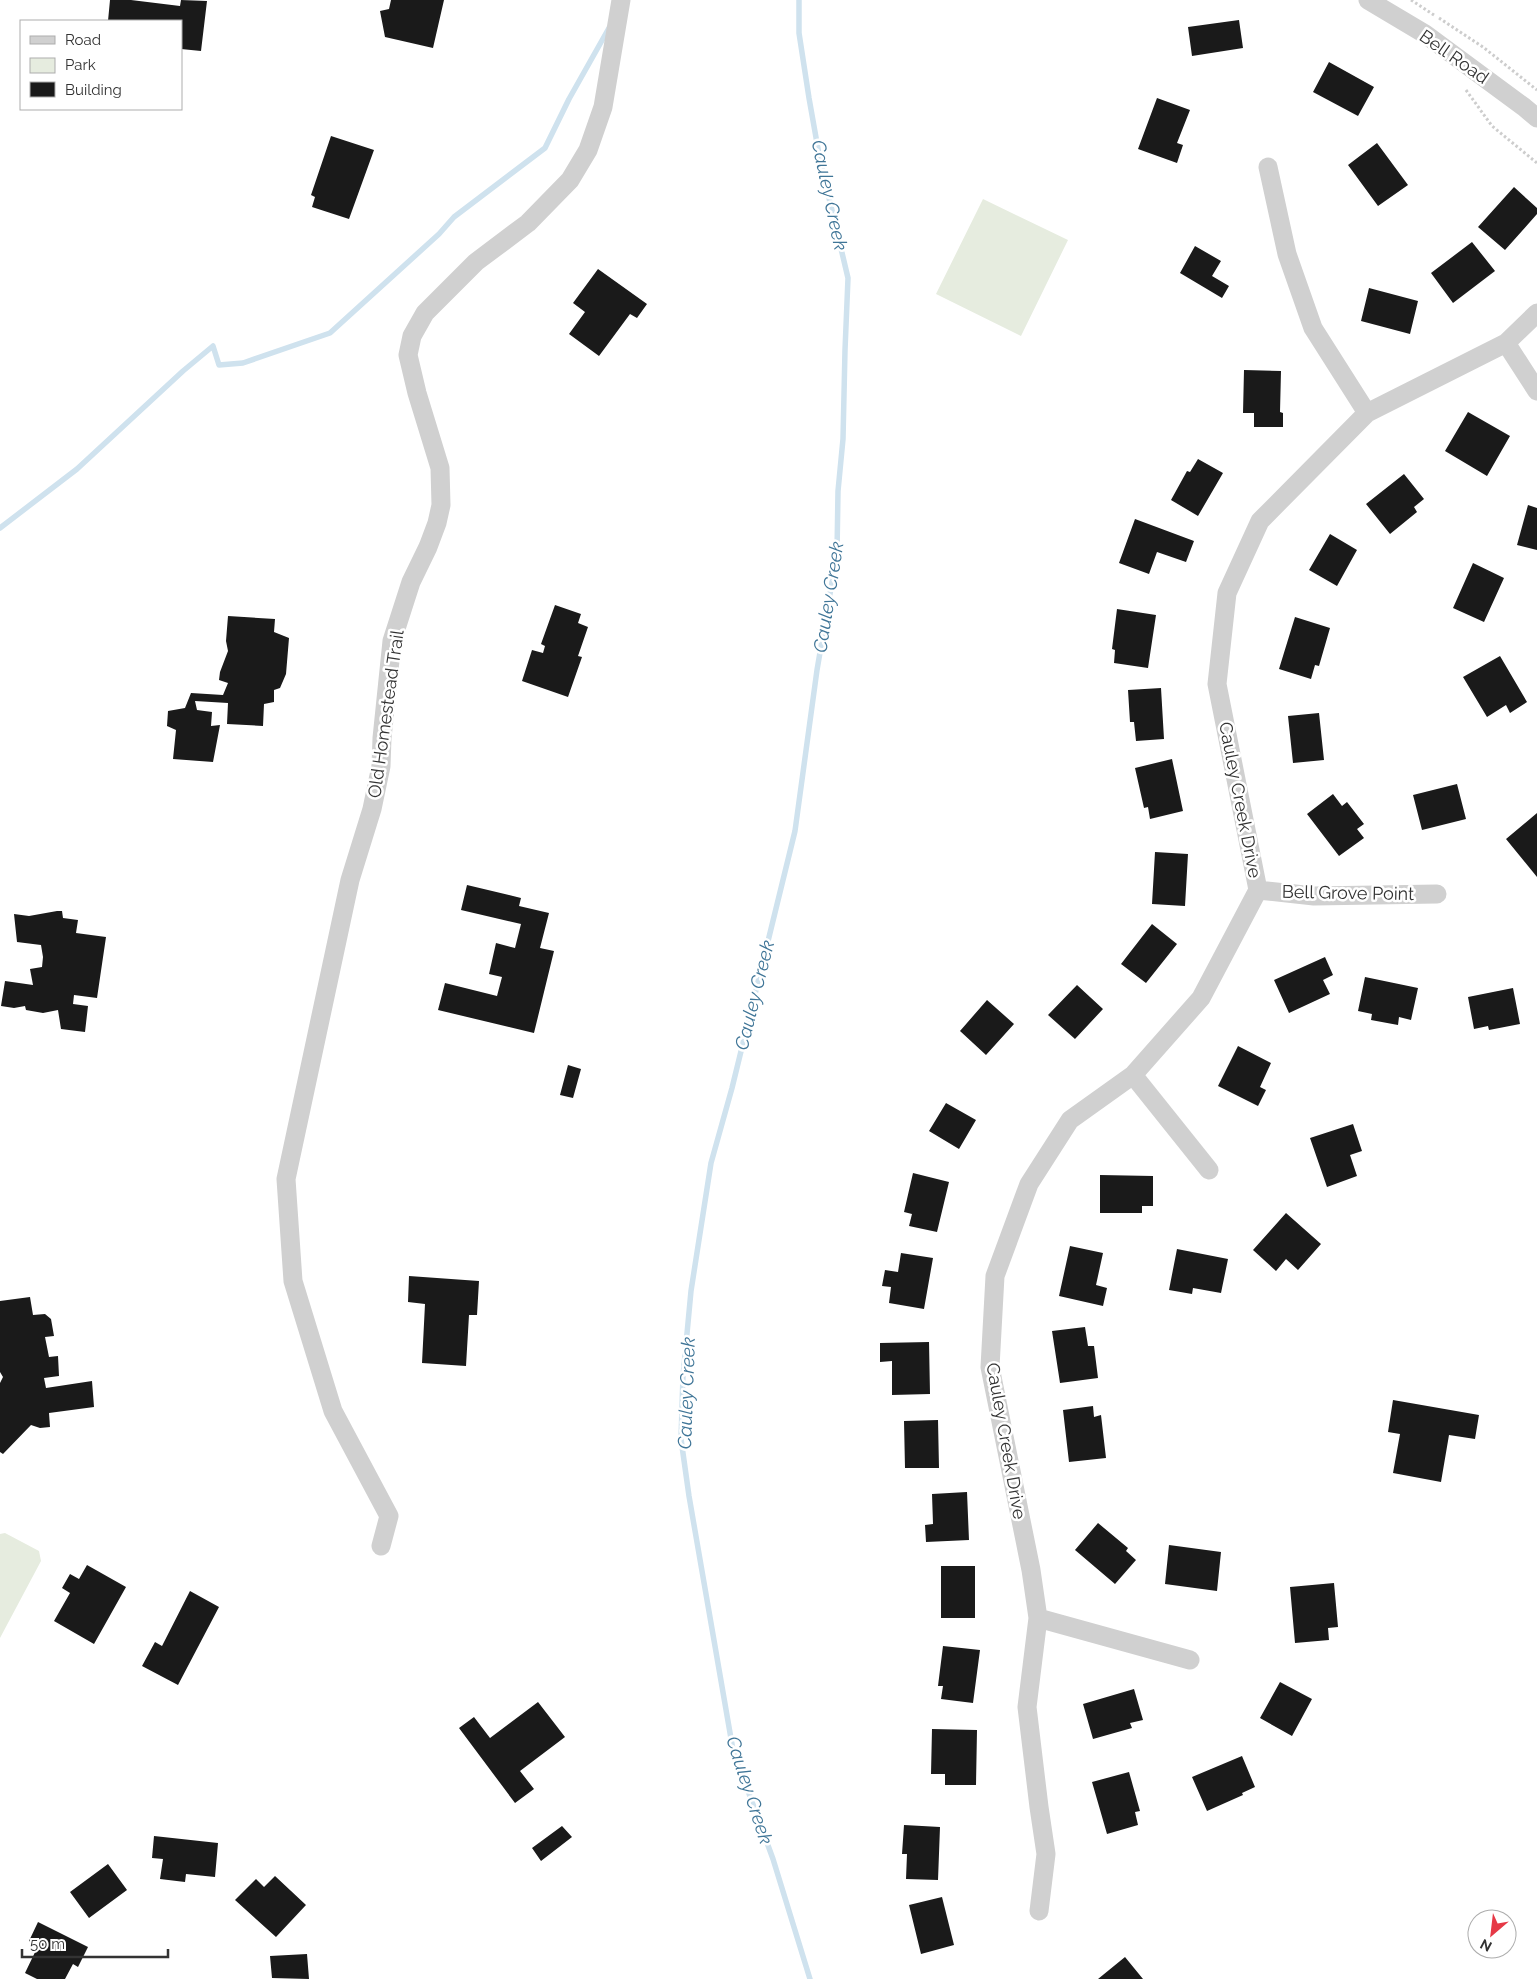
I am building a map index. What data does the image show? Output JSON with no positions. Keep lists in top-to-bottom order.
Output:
{
  "streets": {
    "street": [
      "Bell Road",
      "Old Homestead Trail",
      "Cauley Creek Drive",
      "Bell Grove Point"
    ]
  },
  "crossings": [
    ["Cauley Creek Drive", "Bell Grove Point"]
  ],
  "water": ["Cauley Creek"],
  "legend": ["Road", "Park", "Building"],
  "scale_bar": "50 m",
  "north": "bottom left"
}
